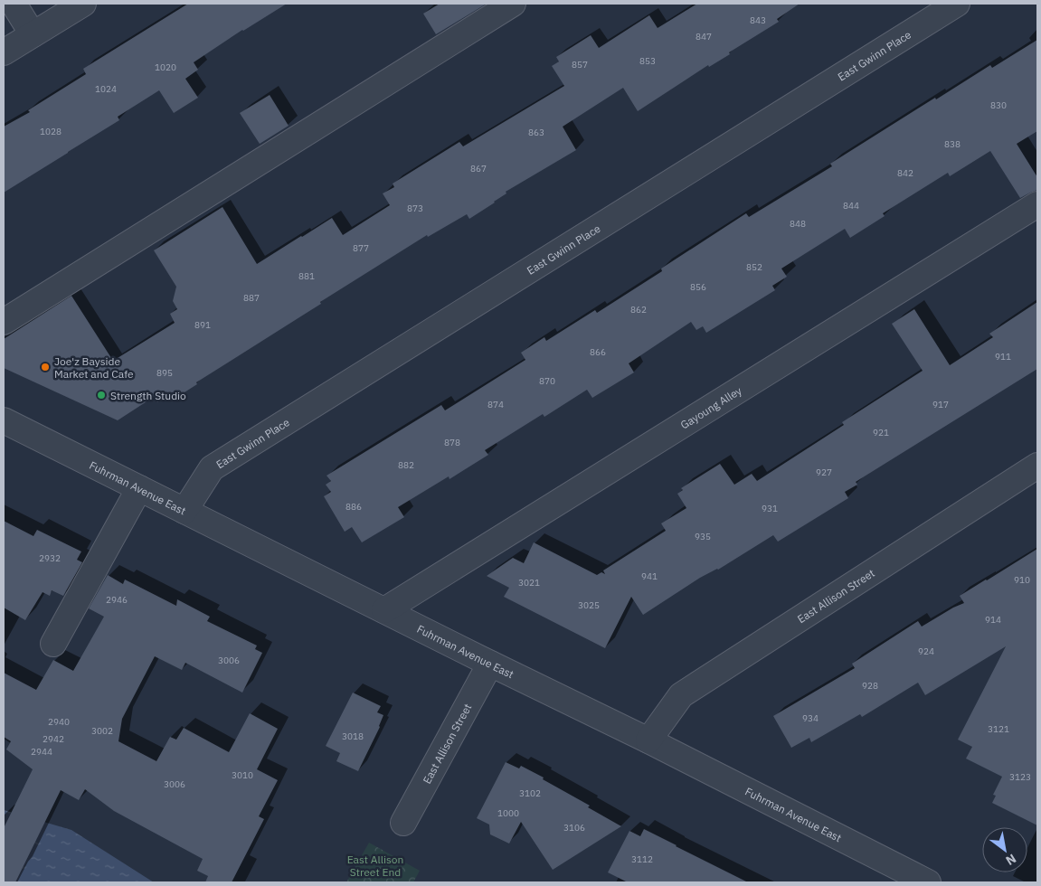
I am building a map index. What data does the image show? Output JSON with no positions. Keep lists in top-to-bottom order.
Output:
{
  "streets": {
    "street": [
      "East Gwinn Place",
      "Gayoung Alley",
      "Fuhrman Avenue East",
      "East Allison Street"
    ]
  },
  "crossings": [
    ["East Gwinn Place", "Fuhrman Avenue East"],
    ["Gayoung Alley", "Fuhrman Avenue East"],
    ["Fuhrman Avenue East", "East Allison Street"]
  ],
  "parks": ["East Allison Street End"],
  "places": ["Joe'z Bayside Market and Cafe", "Strength Studio"],
  "house_numbers": [
    "843",
    "847",
    "853",
    "857",
    "1020",
    "1024",
    "830",
    "1028",
    "863",
    "838",
    "867",
    "842",
    "844",
    "873",
    "848",
    "877",
    "852",
    "881",
    "856",
    "887",
    "862",
    "891",
    "866",
    "911",
    "895",
    "870",
    "874",
    "917",
    "921",
    "878",
    "882",
    "927",
    "886",
    "931",
    "935",
    "2932",
    "941",
    "910",
    "3021",
    "2946",
    "3025",
    "914",
    "924",
    "3006",
    "928",
    "934",
    "2940",
    "3121",
    "3002",
    "3018",
    "2942",
    "2944",
    "3010",
    "3123",
    "3006",
    "3102",
    "1000",
    "3106",
    "3112"
  ],
  "north": "bottom right"
}
